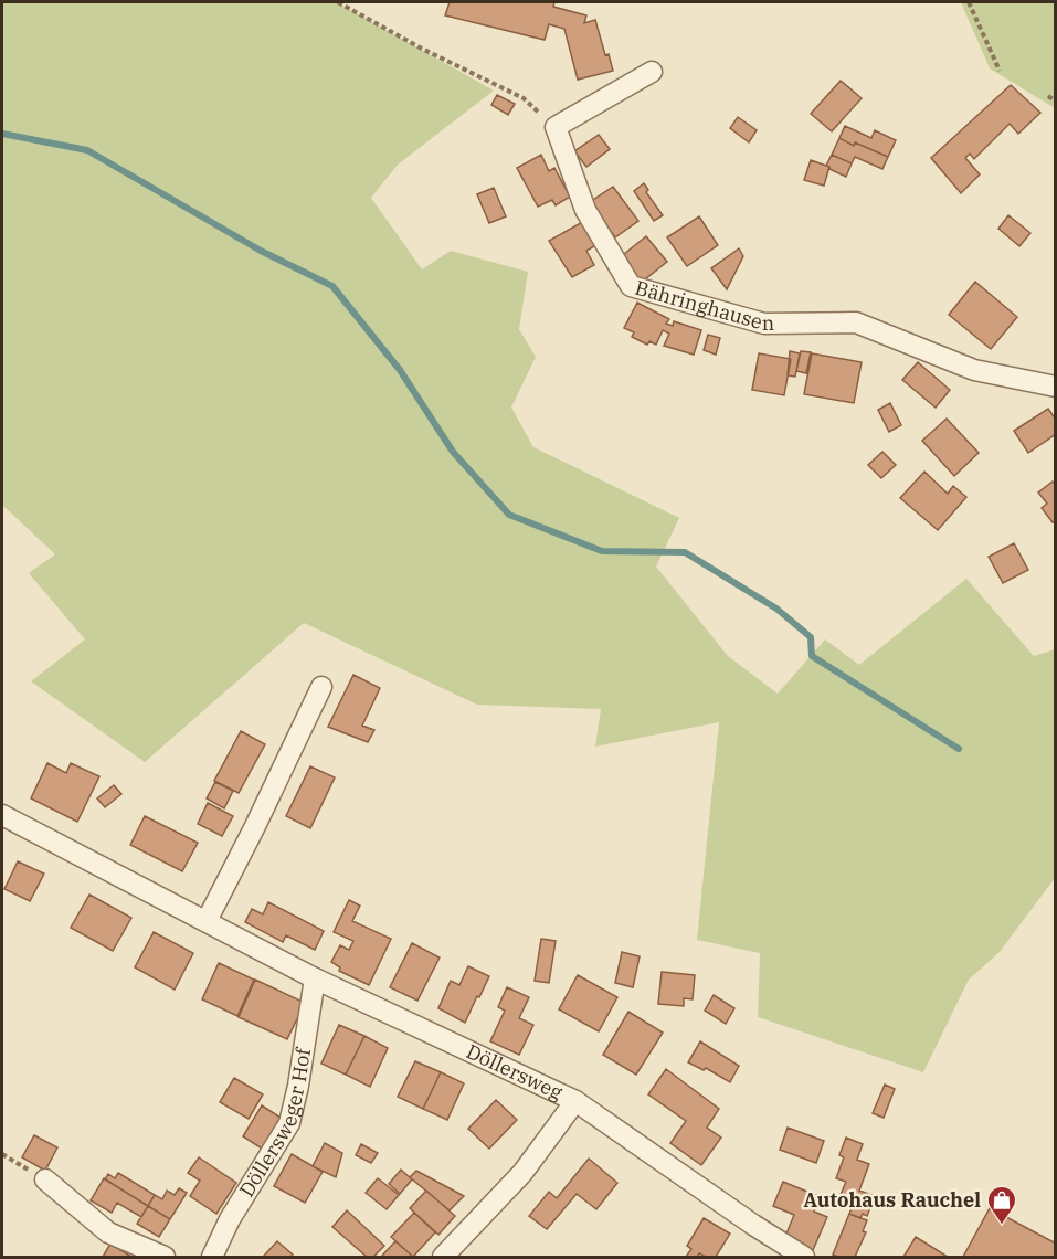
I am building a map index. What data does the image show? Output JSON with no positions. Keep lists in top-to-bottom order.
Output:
{
  "streets": {
    "street": ["Bähringhausen", "Döllersweg", "Döllersweger Hof"]
  },
  "crossings": [
    ["Döllersweg", "Döllersweger Hof"]
  ],
  "places": {
    "shop": ["Autohaus Rauchel"]
  }
}
